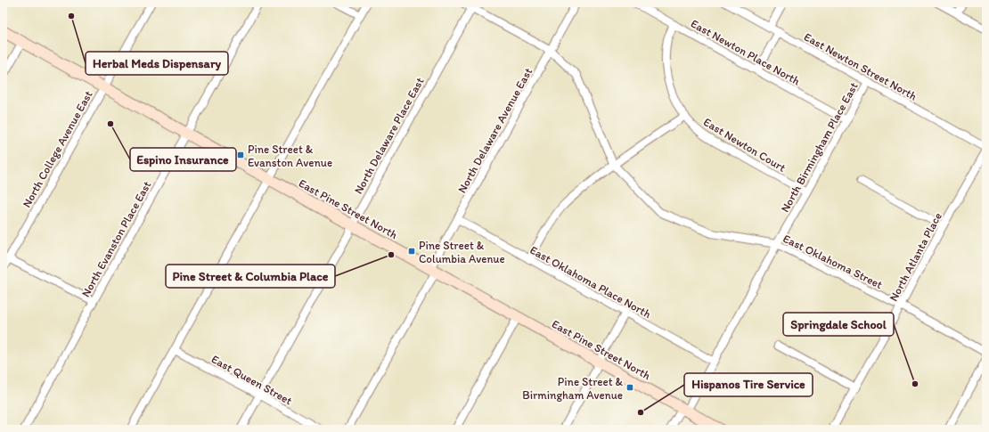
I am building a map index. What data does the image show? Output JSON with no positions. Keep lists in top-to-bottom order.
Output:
{
  "streets": {
    "main road": ["East Pine Street North"],
    "street": [
      "East Newton Place North",
      "East Newton Street North",
      "North Delaware Avenue East",
      "North Delaware Place East",
      "East Newton Court",
      "North Birmingham Place East",
      "North College Avenue East",
      "North Evanston Place East",
      "North Atlanta Place",
      "East Oklahoma Street",
      "East Oklahoma Place North",
      "East Queen Street"
    ]
  },
  "crossings": [
    ["East Newton Place North", "East Newton Court"],
    ["East Newton Place North", "North Birmingham Place East"],
    ["East Newton Street North", "North Birmingham Place East"],
    ["North Delaware Avenue East", "East Pine Street North"],
    ["North Delaware Avenue East", "East Oklahoma Street"],
    ["North Delaware Avenue East", "East Oklahoma Place North"],
    ["North Delaware Place East", "East Pine Street North"],
    ["North Delaware Place East", "East Oklahoma Street"],
    ["North Delaware Place East", "East Queen Street"],
    ["East Newton Court", "North Birmingham Place East"],
    ["North Birmingham Place East", "East Pine Street North"],
    ["North Birmingham Place East", "East Oklahoma Street"],
    ["North Birmingham Place East", "East Oklahoma Place North"],
    ["North College Avenue East", "East Pine Street North"],
    ["East Pine Street North", "North Evanston Place East"],
    ["North Atlanta Place", "East Oklahoma Street"]
  ],
  "places": {
    "other": [
      "Herbal Meds Dispensary",
      "Espino Insurance",
      "Pine Street & Columbia Place",
      "Springdale School",
      "Hispanos Tire Service"
    ],
    "transit": ["Pine Street & Evanston Avenue", "Pine Street & Columbia Avenue", "Pine Street & Birmingham Avenue"]
  }
}
